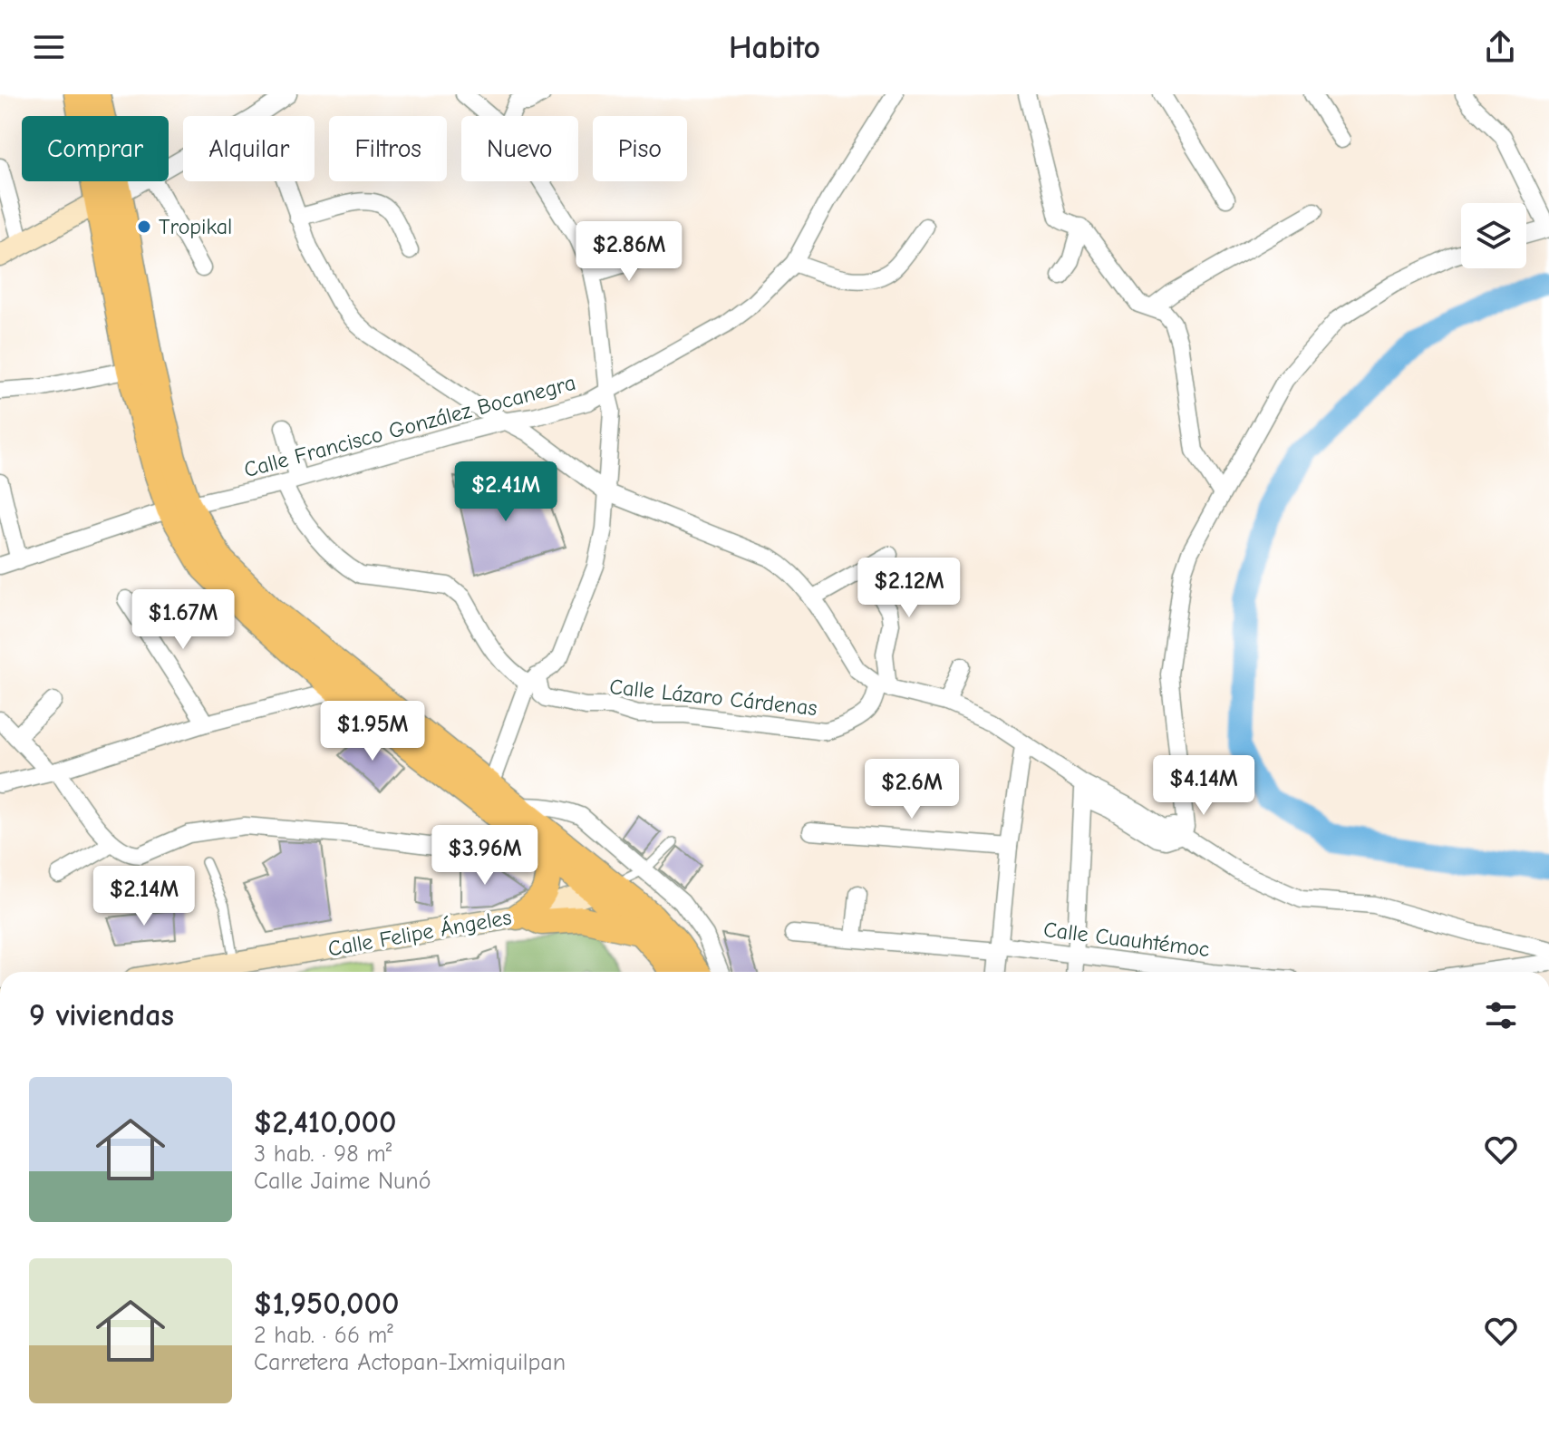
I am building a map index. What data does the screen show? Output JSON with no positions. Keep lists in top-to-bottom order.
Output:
{
  "streets": {
    "main road": ["Calle Felipe Ángeles"],
    "street": ["Calle Francisco González Bocanegra", "Calle Lázaro Cárdenas", "Calle Cuauhtémoc"]
  },
  "places": ["Tropikal"],
  "page": {
    "header": "Habito",
    "chip": [
      "Comprar",
      "Alquilar",
      "Filtros",
      "Nuevo",
      "Piso"
    ],
    "price": [
      "$2.86M",
      "$2.41M",
      "$2.12M",
      "$1.67M",
      "$1.95M",
      "$4.14M",
      "$2.6M",
      "$3.96M",
      "$2.14M"
    ],
    "heading": "9 viviendas",
    "list": [
      {
        "name": "$2,410,000",
        "note": "3 hab. · 98 m² · Calle Jaime Nunó"
      },
      {
        "name": "$1,950,000",
        "note": "2 hab. · 66 m² · Carretera Actopan-Ixmiquilpan"
      }
    ]
  }
}
